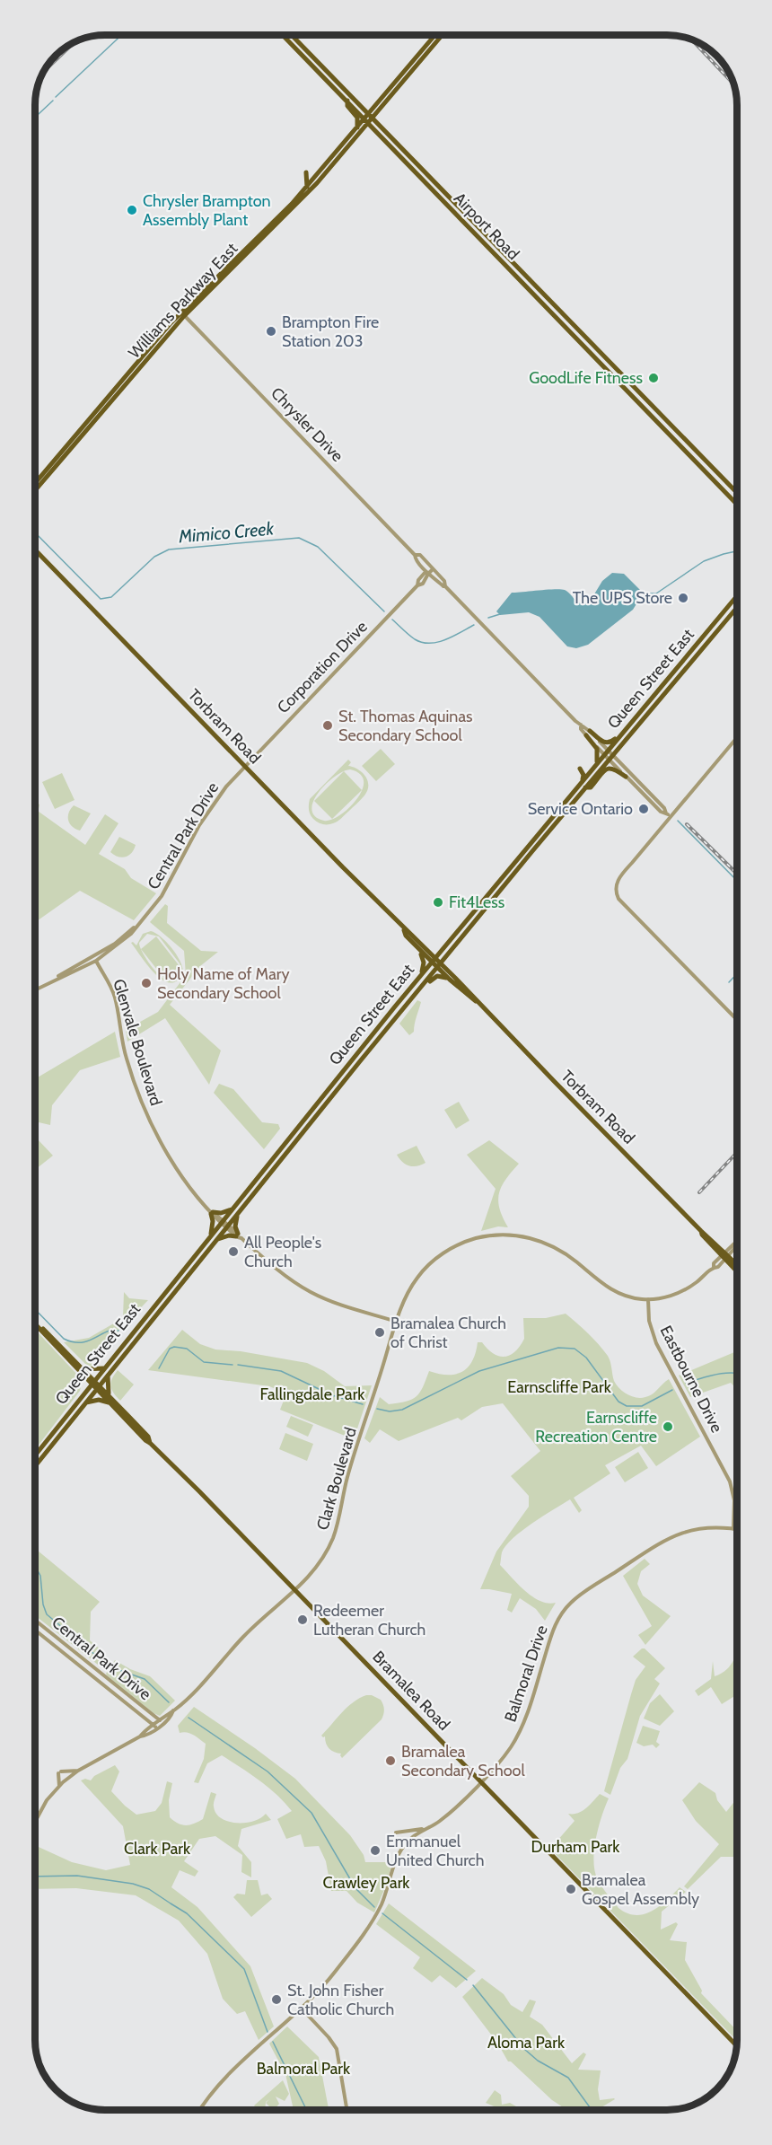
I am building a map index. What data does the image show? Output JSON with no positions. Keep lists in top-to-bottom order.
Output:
{
  "streets": {
    "main road": [
      "Airport Road",
      "Williams Parkway East",
      "Queen Street East",
      "Torbram Road",
      "Bramalea Road"
    ],
    "street": [
      "Chrysler Drive",
      "Corporation Drive",
      "Central Park Drive",
      "Glenvale Boulevard",
      "Eastbourne Drive",
      "Clark Boulevard",
      "Balmoral Drive"
    ]
  },
  "crossings": [
    ["Airport Road", "Williams Parkway East"],
    ["Williams Parkway East", "Chrysler Drive"],
    ["Chrysler Drive", "Corporation Drive"],
    ["Chrysler Drive", "Queen Street East"],
    ["Corporation Drive", "Torbram Road"],
    ["Corporation Drive", "Central Park Drive"],
    ["Queen Street East", "Torbram Road"],
    ["Queen Street East", "Glenvale Boulevard"],
    ["Queen Street East", "Bramalea Road"],
    ["Torbram Road", "Central Park Drive"],
    ["Torbram Road", "Clark Boulevard"],
    ["Central Park Drive", "Glenvale Boulevard"],
    ["Central Park Drive", "Clark Boulevard"],
    ["Glenvale Boulevard", "Clark Boulevard"],
    ["Eastbourne Drive", "Clark Boulevard"],
    ["Eastbourne Drive", "Balmoral Drive"],
    ["Clark Boulevard", "Bramalea Road"],
    ["Balmoral Drive", "Bramalea Road"]
  ],
  "water": ["Mimico Creek"],
  "parks": [
    "Earnscliffe Park",
    "Fallingdale Park",
    "Durham Park",
    "Clark Park",
    "Crawley Park",
    "Aloma Park",
    "Balmoral Park"
  ],
  "places": [
    "Chrysler Brampton Assembly Plant",
    "Brampton Fire Station 203",
    "GoodLife Fitness",
    "The UPS Store",
    "St. Thomas Aquinas Secondary School",
    "Service Ontario",
    "Fit4Less",
    "Holy Name of Mary Secondary School",
    "All People's Church",
    "Bramalea Church of Christ",
    "Earnscliffe Recreation Centre",
    "Redeemer Lutheran Church",
    "Bramalea Secondary School",
    "Emmanuel United Church",
    "Bramalea Gospel Assembly",
    "St. John Fisher Catholic Church"
  ]
}
